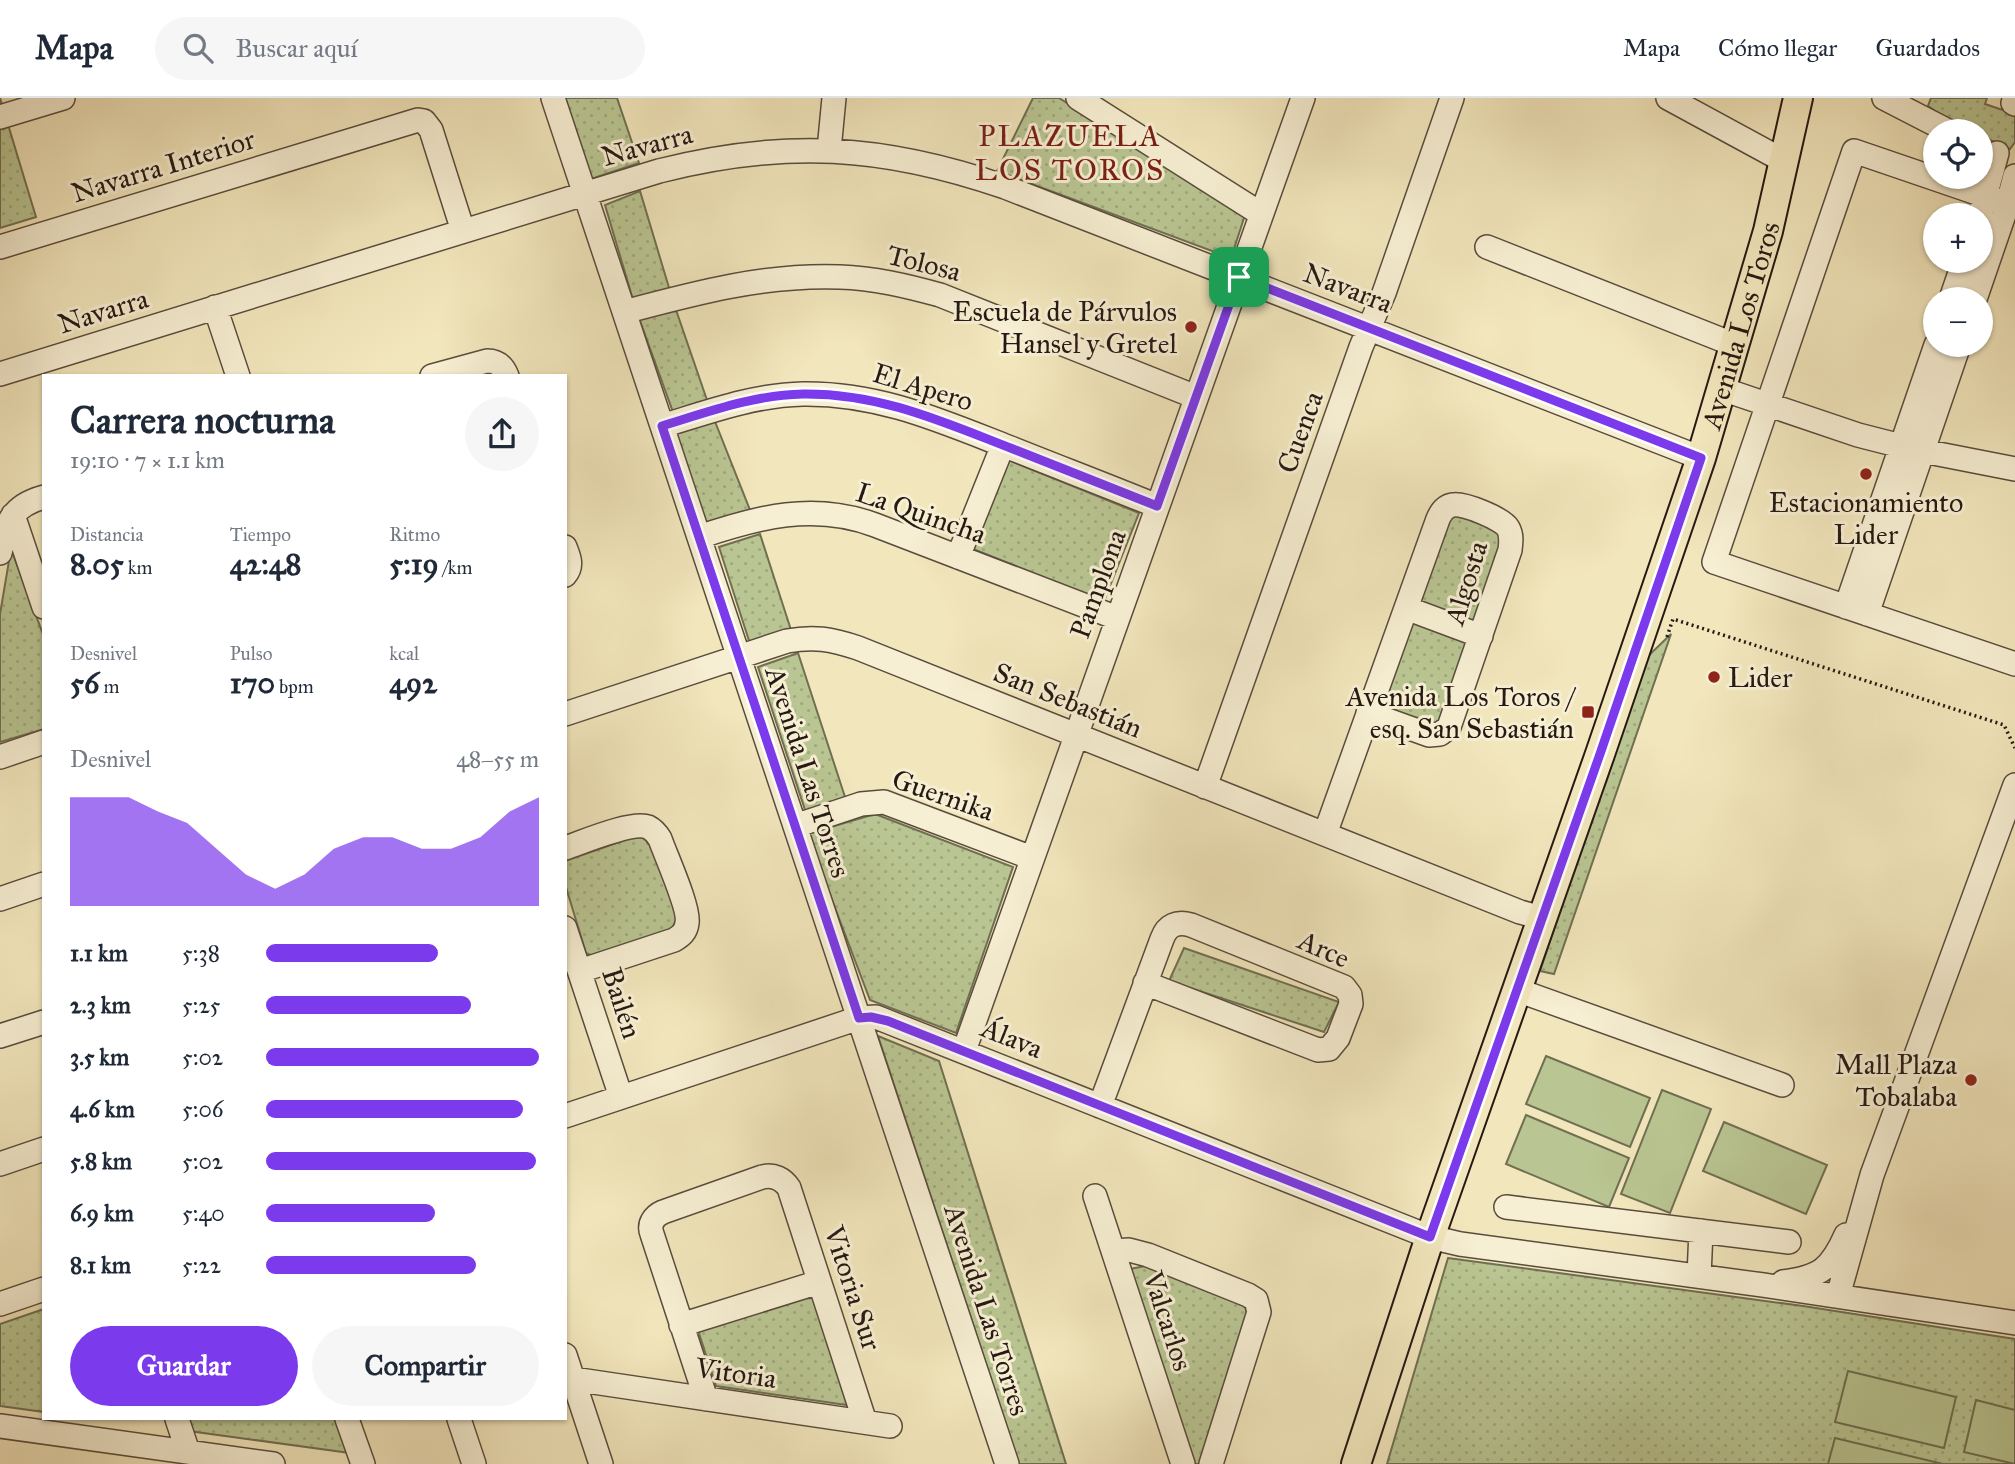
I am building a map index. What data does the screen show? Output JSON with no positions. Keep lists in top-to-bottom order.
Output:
{
  "streets": {
    "main road": ["Avenida Los Toros"],
    "street": [
      "Navarra",
      "Navarra Interior",
      "Tolosa",
      "El Apero",
      "Cuenca",
      "La Quincha",
      "Algosta",
      "Pamplona",
      "San Sebastián",
      "Avenida Las Torres",
      "Guernika",
      "Arce",
      "Bailén",
      "Álava",
      "Vitoria Sur",
      "Valcarlos",
      "Vitoria"
    ]
  },
  "crossings": [
    ["Navarra", "Navarra Interior"],
    ["Navarra", "Avenida Los Toros"],
    ["Navarra", "Cuenca"],
    ["Navarra", "Pamplona"],
    ["Navarra", "Avenida Las Torres"],
    ["Tolosa", "Pamplona"],
    ["Tolosa", "Avenida Las Torres"],
    ["Avenida Los Toros", "San Sebastián"],
    ["Avenida Los Toros", "Álava"],
    ["El Apero", "Pamplona"],
    ["El Apero", "Avenida Las Torres"],
    ["Cuenca", "San Sebastián"],
    ["La Quincha", "Pamplona"],
    ["La Quincha", "Avenida Las Torres"],
    ["Algosta", "San Sebastián"],
    ["Pamplona", "San Sebastián"],
    ["Pamplona", "Guernika"],
    ["Pamplona", "Álava"],
    ["San Sebastián", "Avenida Las Torres"],
    ["Avenida Las Torres", "Guernika"],
    ["Avenida Las Torres", "Álava"],
    ["Arce", "Álava"],
    ["Bailén", "Álava"],
    ["Vitoria Sur", "Vitoria"]
  ],
  "districts": ["PLAZUELA LOS TOROS"],
  "places": {
    "other": [
      "Escuela de Párvulos Hansel y Gretel",
      "Estacionamiento Lider",
      "Lider",
      "Mall Plaza Tobalaba"
    ],
    "transit": ["Avenida Los Toros / esq. San Sebastián"]
  },
  "page": {
    "header": "Mapa",
    "search": "Buscar aquí",
    "nav": ["Mapa", "Cómo llegar", "Guardados"],
    "map_buttons": ["+", "−"],
    "heading": ["Carrera nocturna", "19:10 · 7 × 1.1 km"],
    "stats": [
      ["Distancia", "8.05 km"],
      ["Tiempo", "42:48"],
      ["Ritmo", "5:19 /km"],
      ["Desnivel", "56 m"],
      ["Pulso", "170 bpm"],
      ["kcal", "492"]
    ],
    "chart": ["Desnivel", "48–55 m"],
    "list": [
      {
        "name": "1.1 km",
        "note": "5:38"
      },
      {
        "name": "2.3 km",
        "note": "5:25"
      },
      {
        "name": "3.5 km",
        "note": "5:02"
      },
      {
        "name": "4.6 km",
        "note": "5:06"
      },
      {
        "name": "5.8 km",
        "note": "5:02"
      },
      {
        "name": "6.9 km",
        "note": "5:40"
      },
      {
        "name": "8.1 km",
        "note": "5:22"
      }
    ],
    "buttons": ["Guardar", "Compartir"]
  }
}
